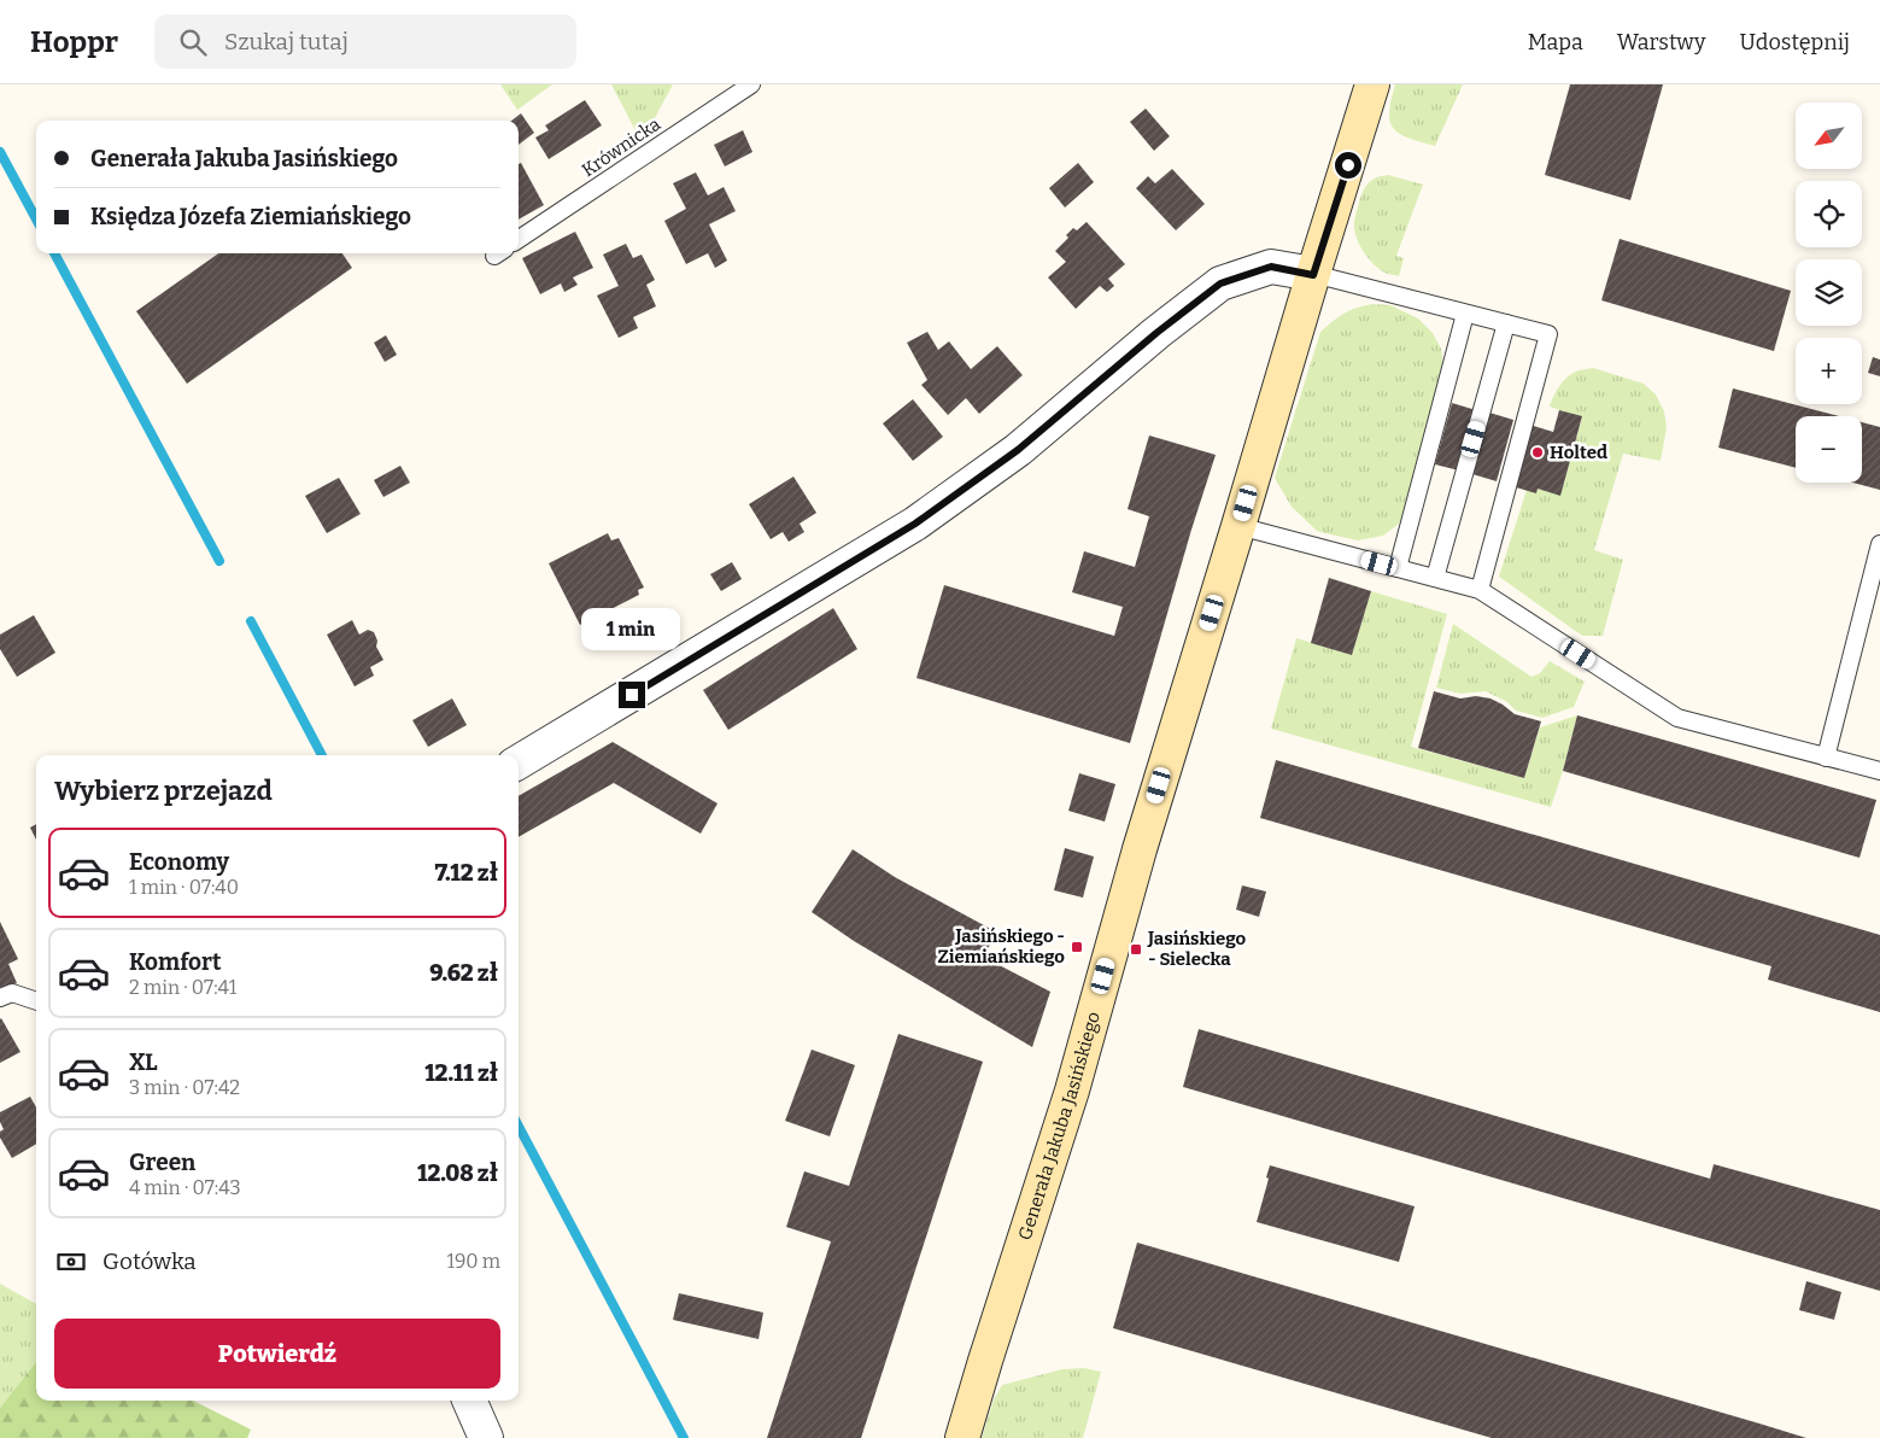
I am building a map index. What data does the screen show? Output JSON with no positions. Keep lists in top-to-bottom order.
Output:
{
  "streets": {
    "street": ["Generała Jakuba Jasińskiego"],
    "lane": ["Krównicka"]
  },
  "places": {
    "other": ["Holted"],
    "transit": ["Jasińskiego - Ziemiańskiego", "Jasińskiego - Sielecka"]
  },
  "north": "bottom left",
  "page": {
    "header": "Hoppr",
    "search": "Szukaj tutaj",
    "nav": ["Mapa", "Warstwy", "Udostępnij"],
    "map_buttons": ["+", "−"],
    "banner": ["Generała Jakuba Jasińskiego", "Księdza Józefa Ziemiańskiego"],
    "bubble": "1 min",
    "heading": "Wybierz przejazd",
    "list": [
      {
        "name": "Economy",
        "note": "1 min · 07:40",
        "value": "7.12 zł"
      },
      {
        "name": "Komfort",
        "note": "2 min · 07:41",
        "value": "9.62 zł"
      },
      {
        "name": "XL",
        "note": "3 min · 07:42",
        "value": "12.11 zł"
      },
      {
        "name": "Green",
        "note": "4 min · 07:43",
        "value": "12.08 zł"
      }
    ],
    "pay": ["Gotówka", "190 m"],
    "buttons": "Potwierdź"
  }
}
